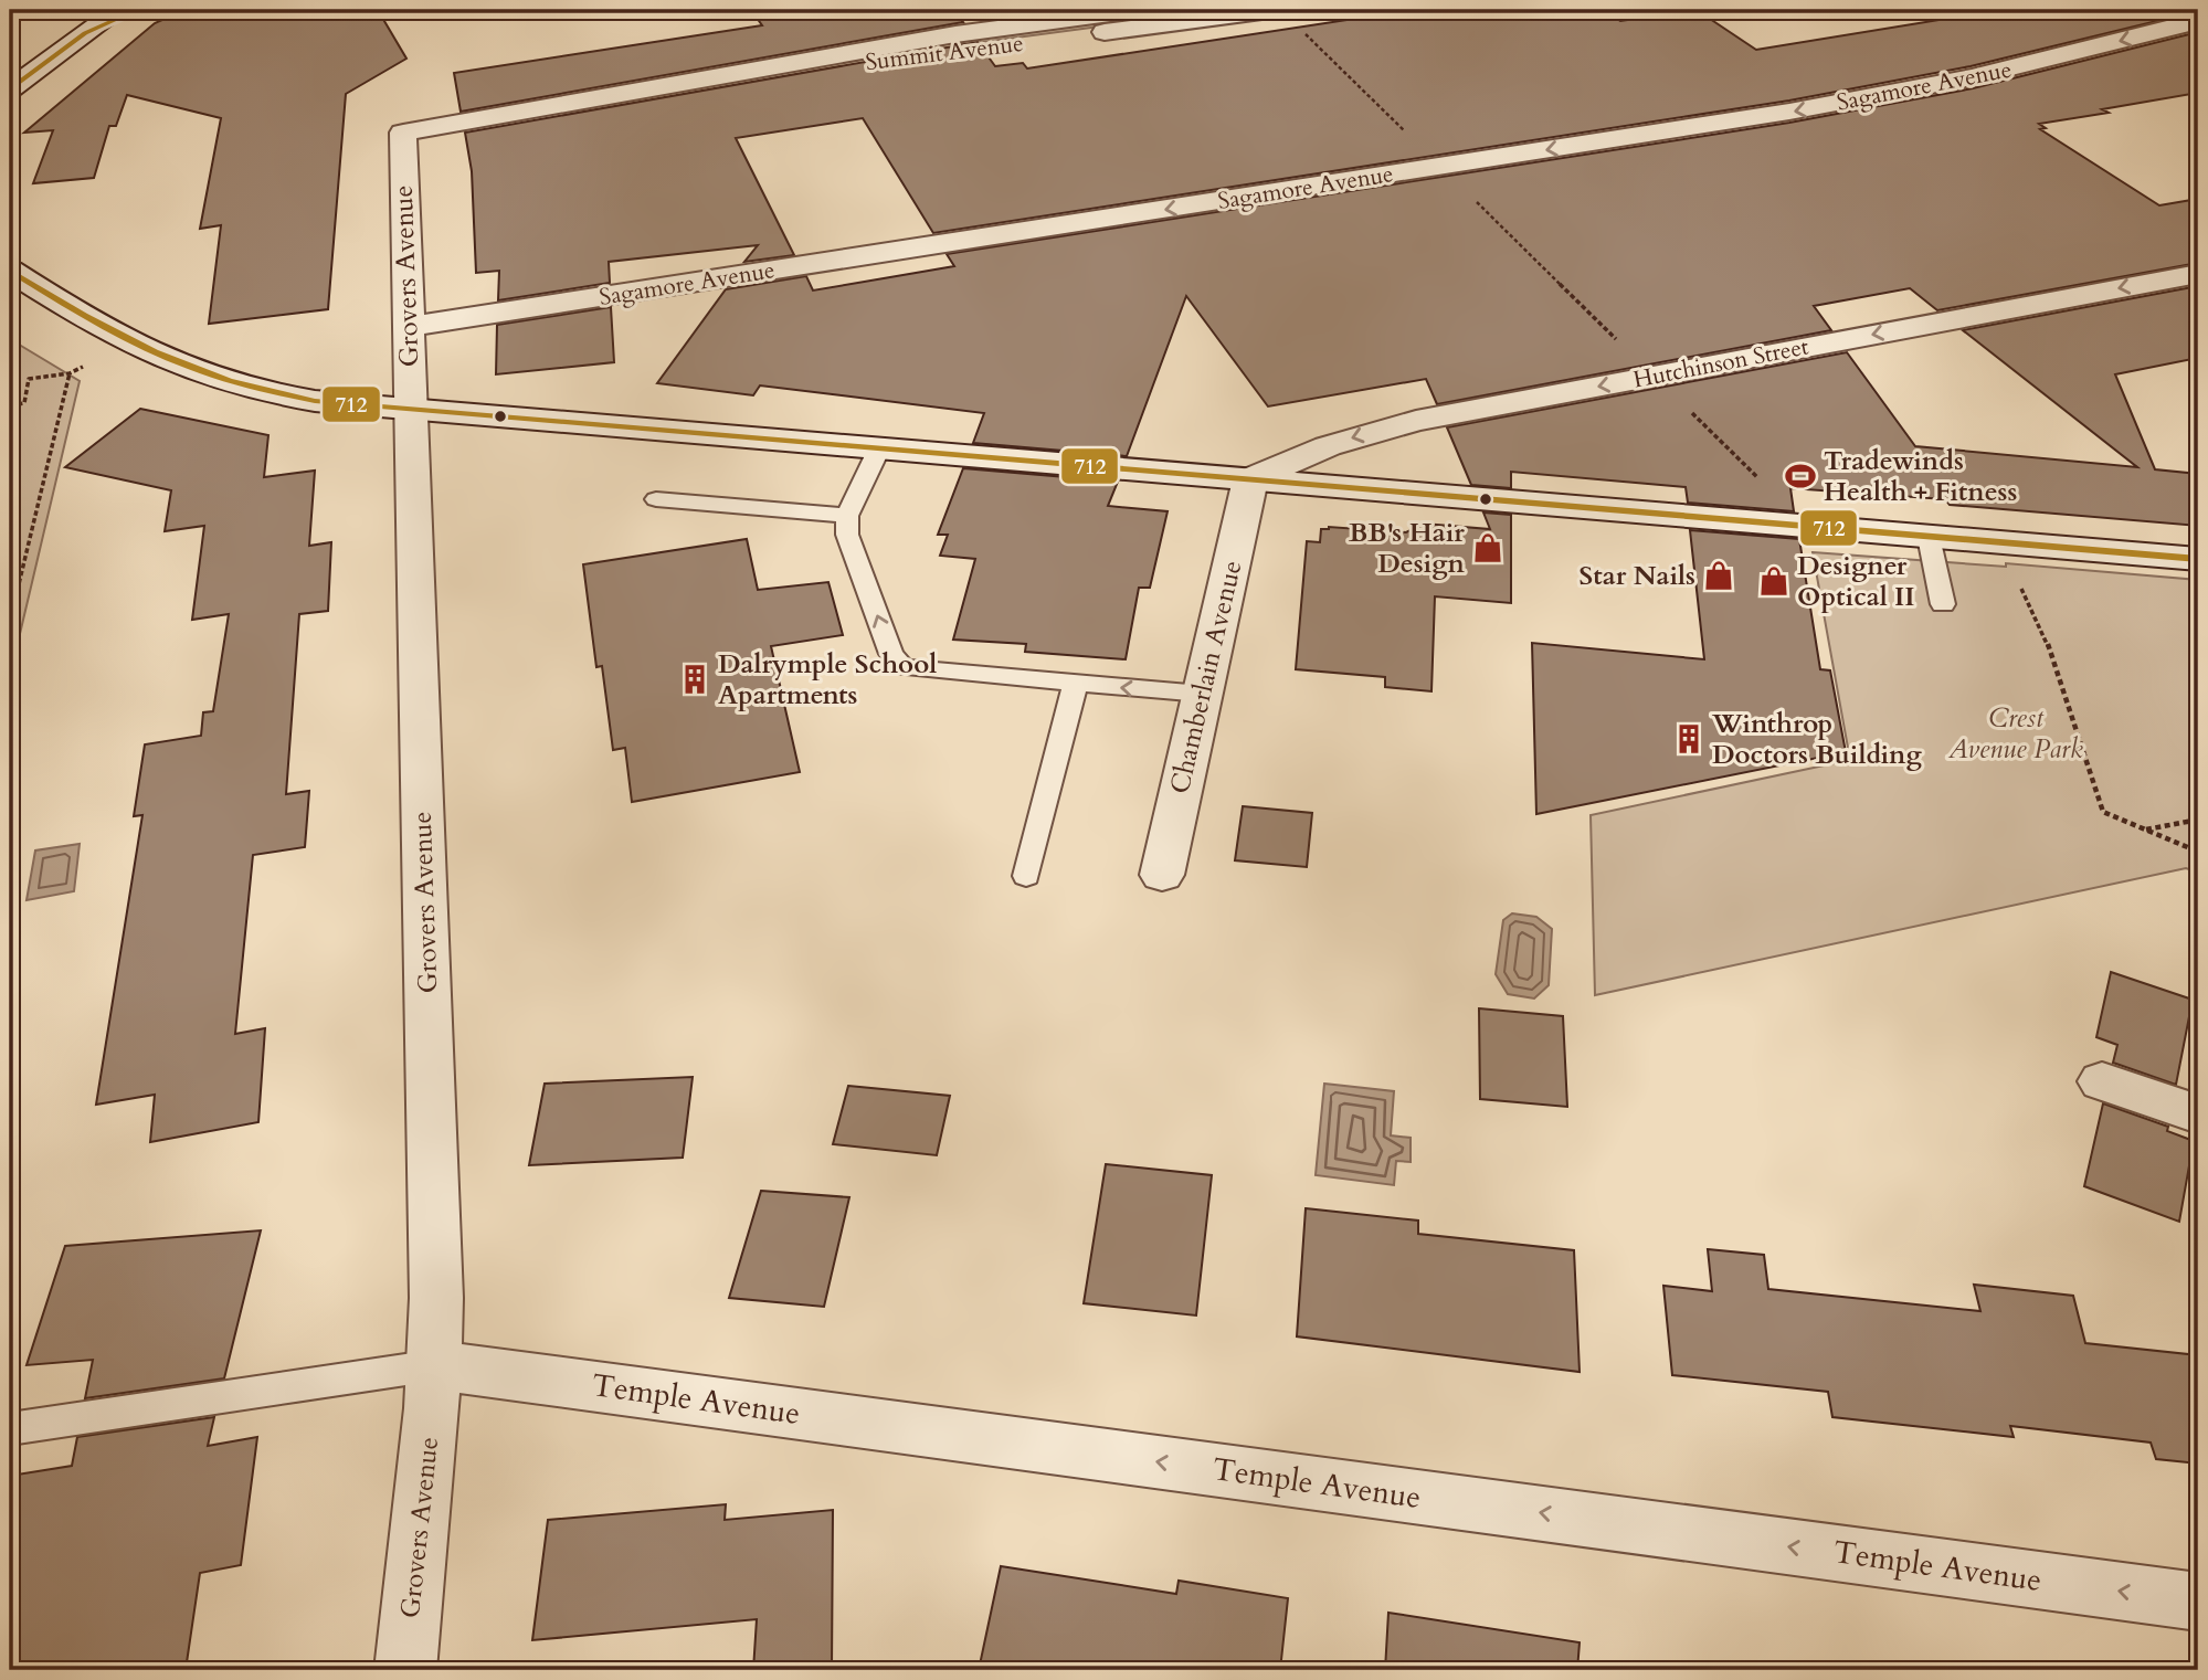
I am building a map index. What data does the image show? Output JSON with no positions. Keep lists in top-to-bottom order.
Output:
{
  "streets": {
    "street": [
      "Summit Avenue",
      "Sagamore Avenue",
      "Grovers Avenue",
      "Hutchinson Street",
      "Chamberlain Avenue",
      "Temple Avenue"
    ]
  },
  "crossings": [
    ["Summit Avenue", "Grovers Avenue"],
    ["Sagamore Avenue", "Grovers Avenue"],
    ["Grovers Avenue", "Temple Avenue"],
    ["Hutchinson Street", "Chamberlain Avenue"]
  ],
  "one_way": ["Temple Avenue"],
  "parks": ["Crest Avenue Park"],
  "places": {
    "sports": ["Tradewinds Health + Fitness"],
    "shop": ["BB's Hair Design", "Star Nails", "Designer Optical II"],
    "building": ["Dalrymple School Apartments", "Winthrop Doctors Building"]
  },
  "lines": ["transit line 712"]
}
